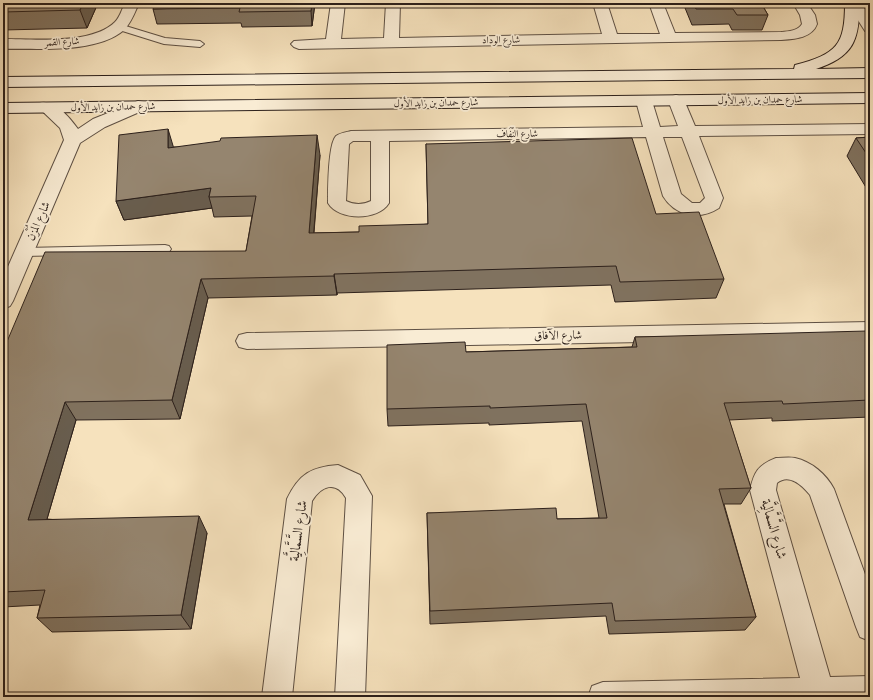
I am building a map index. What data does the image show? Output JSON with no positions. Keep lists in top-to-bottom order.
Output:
{
  "streets": {
    "street": [
      "شارع الوداد",
      "شارع القمر",
      "شارع حمدان بن زايد الأول",
      "شارع النِّفَاف",
      "شارع المُزْن",
      "شارع الآفاق",
      "شارع السَّمَّالِيَّة"
    ]
  }
}
